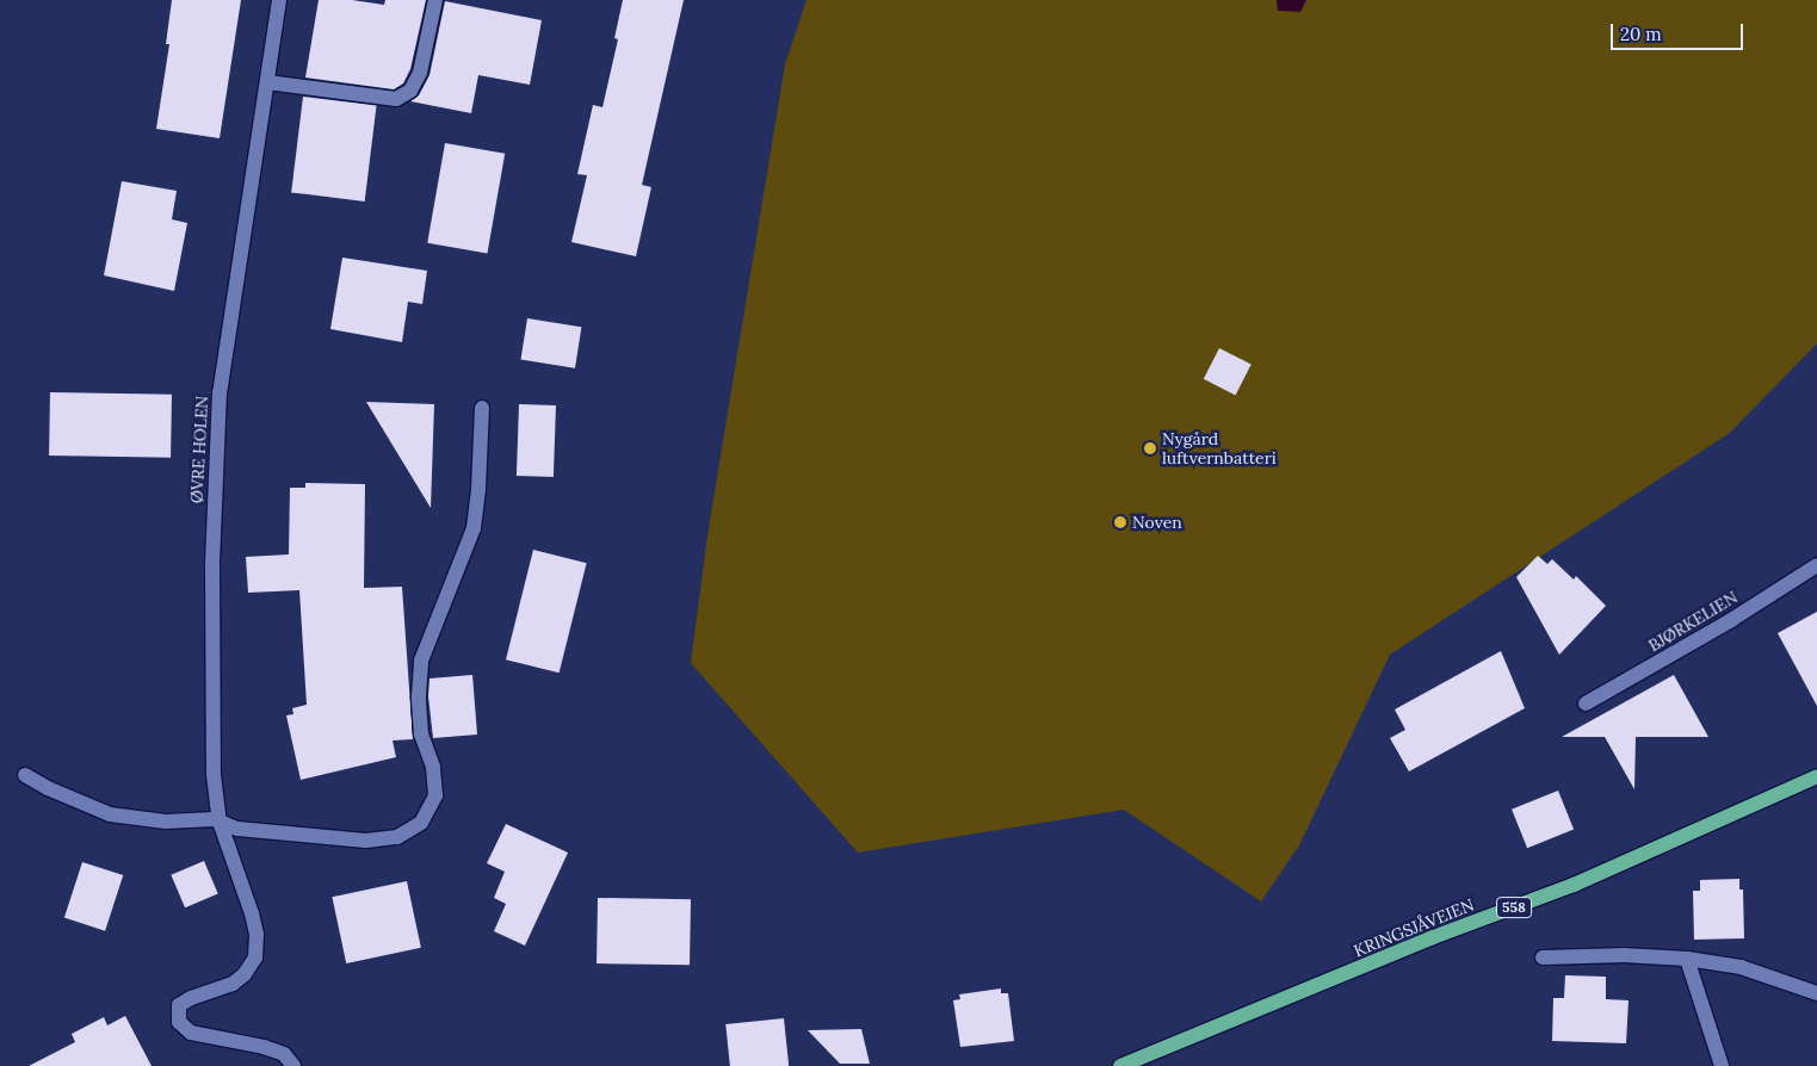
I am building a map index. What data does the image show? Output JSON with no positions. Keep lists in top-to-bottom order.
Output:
{
  "streets": {
    "main road": ["558", "KRINGSJÅVEIEN"],
    "street": ["ØVRE HOLEN", "BJØRKELIEN"]
  },
  "places": ["Nygård luftvernbatteri", "Noven"],
  "scale_bar": "20 m"
}
